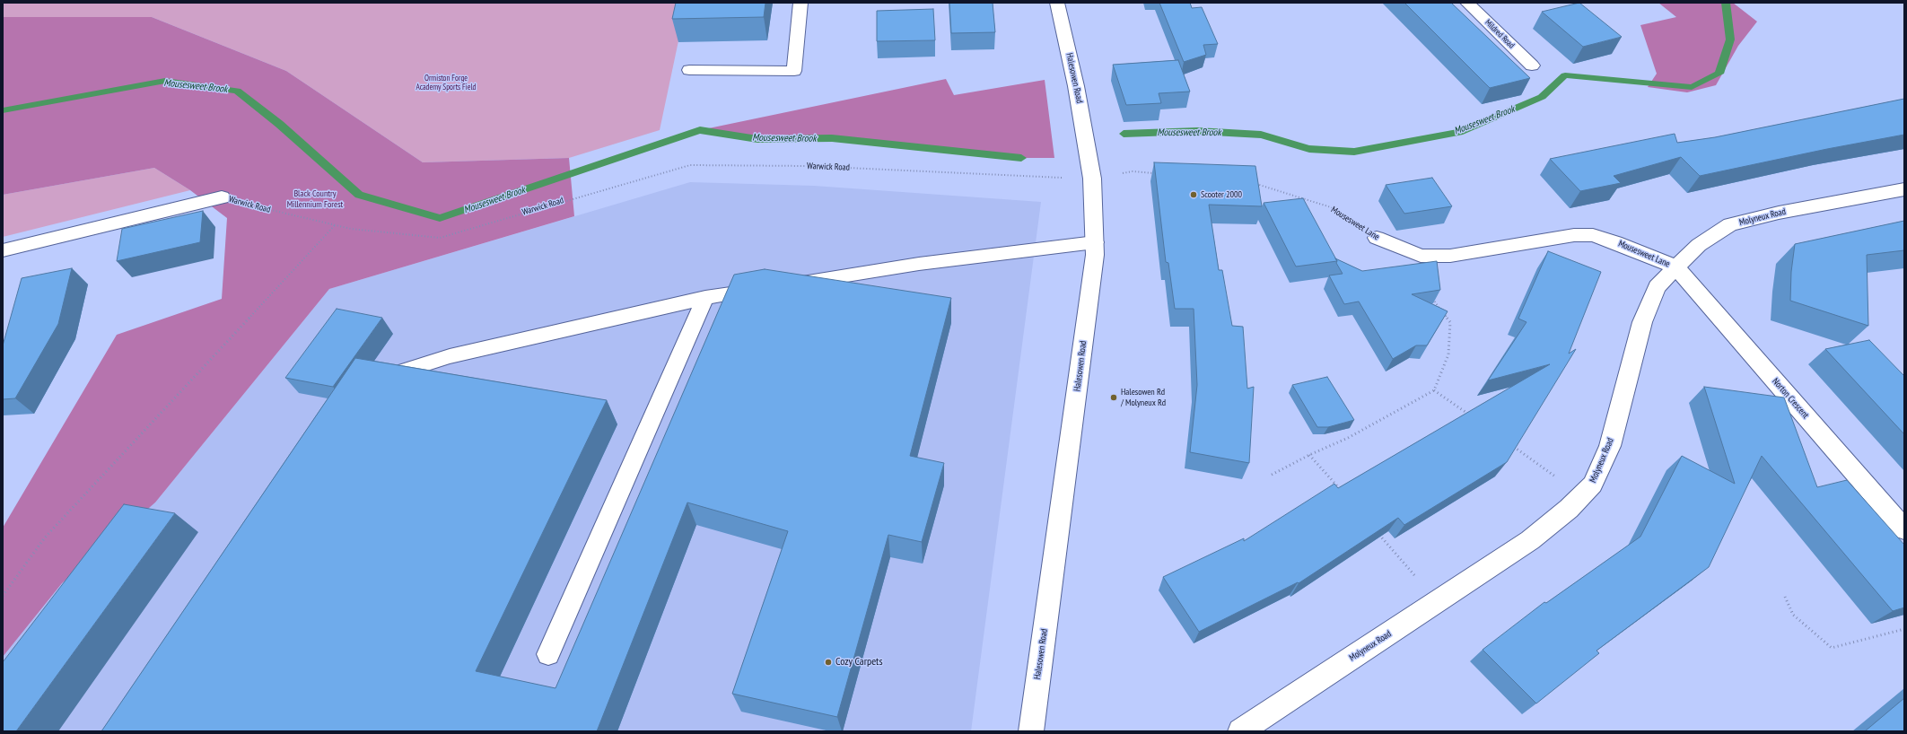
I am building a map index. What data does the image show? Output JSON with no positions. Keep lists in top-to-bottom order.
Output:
{
  "streets": {
    "street": [
      "Mildred Road",
      "Halesowen Road",
      "Warwick Road",
      "Molyneux Road",
      "Mousesweet Lane",
      "Norton Crescent"
    ]
  },
  "crossings": [
    ["Halesowen Road", "Warwick Road"],
    ["Molyneux Road", "Mousesweet Lane"],
    ["Molyneux Road", "Norton Crescent"],
    ["Mousesweet Lane", "Norton Crescent"]
  ],
  "water": ["Mousesweet Brook"],
  "parks": ["Ormiston Forge Academy Sports Field", "Black Country Millennium Forest"],
  "places": ["Scooter 2000", "Halesowen Rd / Molyneux Rd", "Cozy Carpets"]
}
